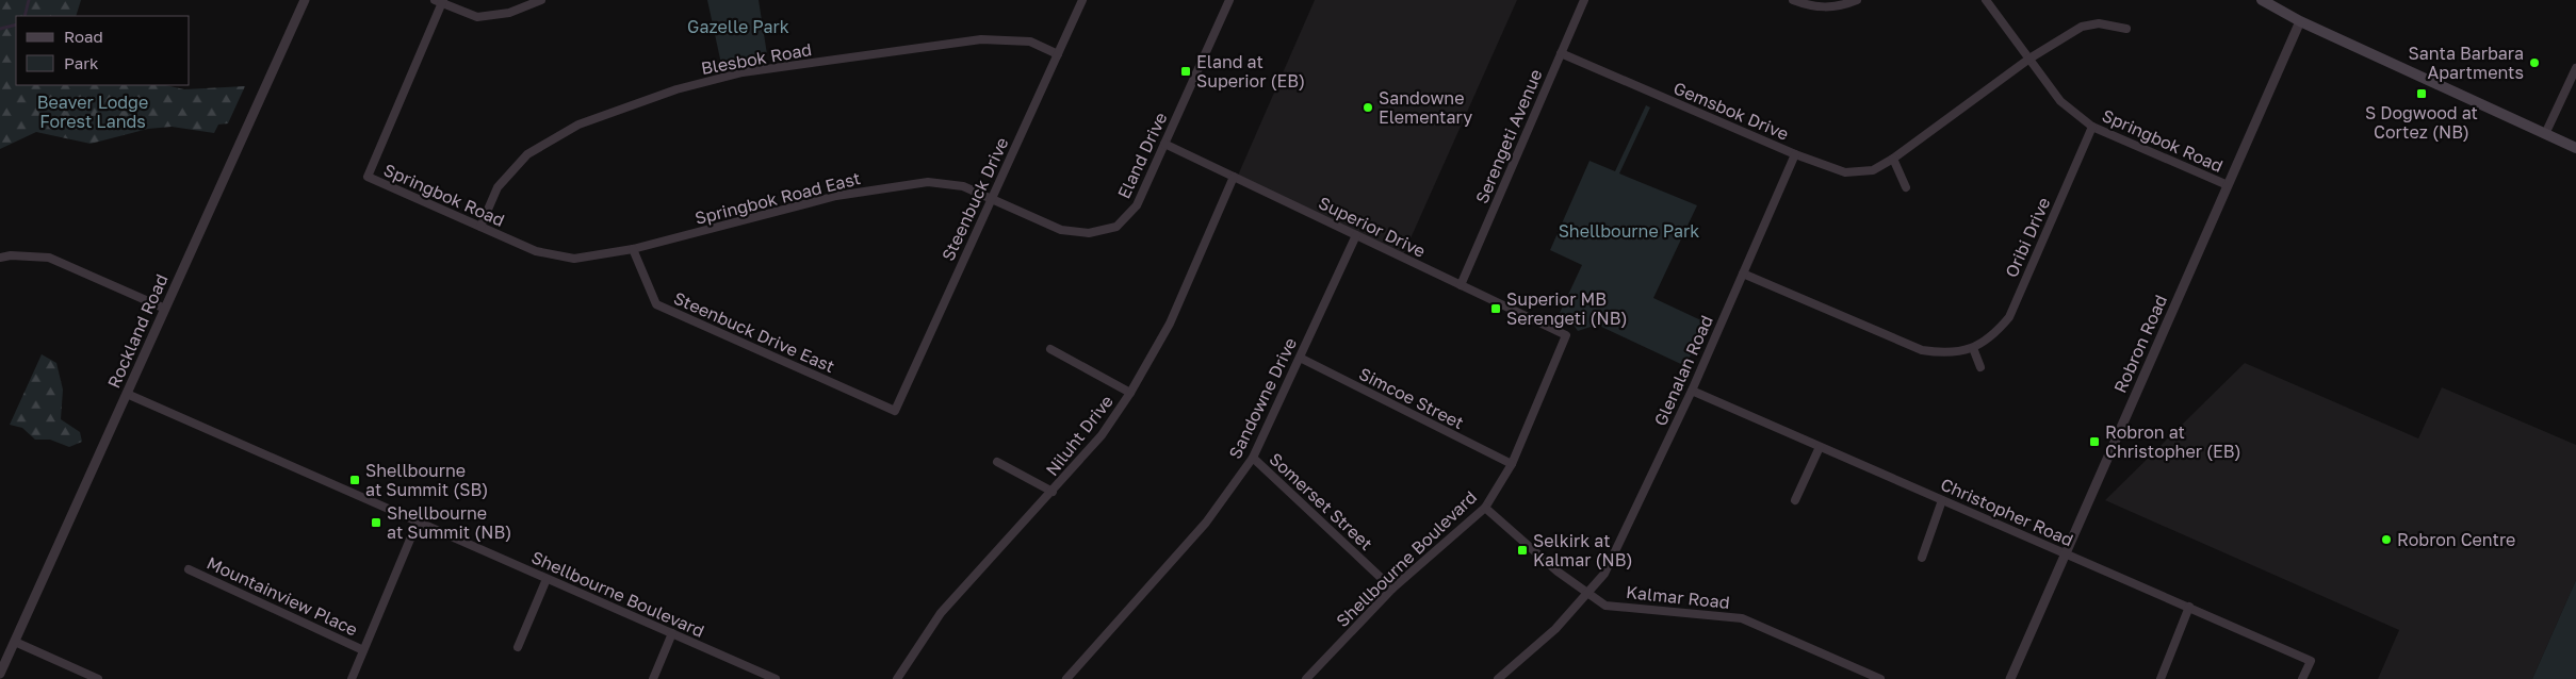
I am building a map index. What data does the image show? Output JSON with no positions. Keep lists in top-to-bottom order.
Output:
{
  "streets": {
    "street": [
      "Blesbok Road",
      "Gemsbok Drive",
      "Serengeti Avenue",
      "Springbok Road",
      "Eland Drive",
      "Springbok Road East",
      "Steenbuck Drive",
      "Superior Drive",
      "Oribi Drive",
      "Rockland Road",
      "Steenbuck Drive East",
      "Robron Road",
      "Glenalan Road",
      "Sandowne Drive",
      "Simcoe Street",
      "Niluht Drive",
      "Somerset Street",
      "Christopher Road",
      "Shellbourne Boulevard",
      "Mountainview Place",
      "Kalmar Road"
    ]
  },
  "crossings": [
    ["Blesbok Road", "Springbok Road"],
    ["Blesbok Road", "Steenbuck Drive"],
    ["Gemsbok Drive", "Serengeti Avenue"],
    ["Gemsbok Drive", "Springbok Road"],
    ["Gemsbok Drive", "Glenalan Road"],
    ["Serengeti Avenue", "Superior Drive"],
    ["Springbok Road", "Springbok Road East"],
    ["Springbok Road", "Oribi Drive"],
    ["Springbok Road", "Steenbuck Drive East"],
    ["Springbok Road", "Robron Road"],
    ["Eland Drive", "Springbok Road East"],
    ["Eland Drive", "Steenbuck Drive"],
    ["Eland Drive", "Superior Drive"],
    ["Springbok Road East", "Steenbuck Drive"],
    ["Springbok Road East", "Steenbuck Drive East"],
    ["Steenbuck Drive", "Steenbuck Drive East"],
    ["Superior Drive", "Sandowne Drive"],
    ["Superior Drive", "Niluht Drive"],
    ["Superior Drive", "Shellbourne Boulevard"],
    ["Oribi Drive", "Glenalan Road"],
    ["Rockland Road", "Shellbourne Boulevard"],
    ["Robron Road", "Christopher Road"],
    ["Glenalan Road", "Christopher Road"],
    ["Glenalan Road", "Kalmar Road"],
    ["Sandowne Drive", "Simcoe Street"],
    ["Sandowne Drive", "Somerset Street"],
    ["Simcoe Street", "Shellbourne Boulevard"],
    ["Somerset Street", "Shellbourne Boulevard"],
    ["Shellbourne Boulevard", "Kalmar Road"]
  ],
  "parks": ["Gazelle Park", "Beaver Lodge Forest Lands", "Shellbourne Park"],
  "places": {
    "other": ["Santa Barbara Apartments", "Sandowne Elementary", "Robron Centre"],
    "transit": [
      "Eland at Superior (EB)",
      "S Dogwood at Cortez (NB)",
      "Superior MB Serengeti (NB)",
      "Robron at Christopher (EB)",
      "Shellbourne at Summit (SB)",
      "Shellbourne at Summit (NB)",
      "Selkirk at Kalmar (NB)"
    ]
  },
  "legend": ["Road", "Park"]
}
